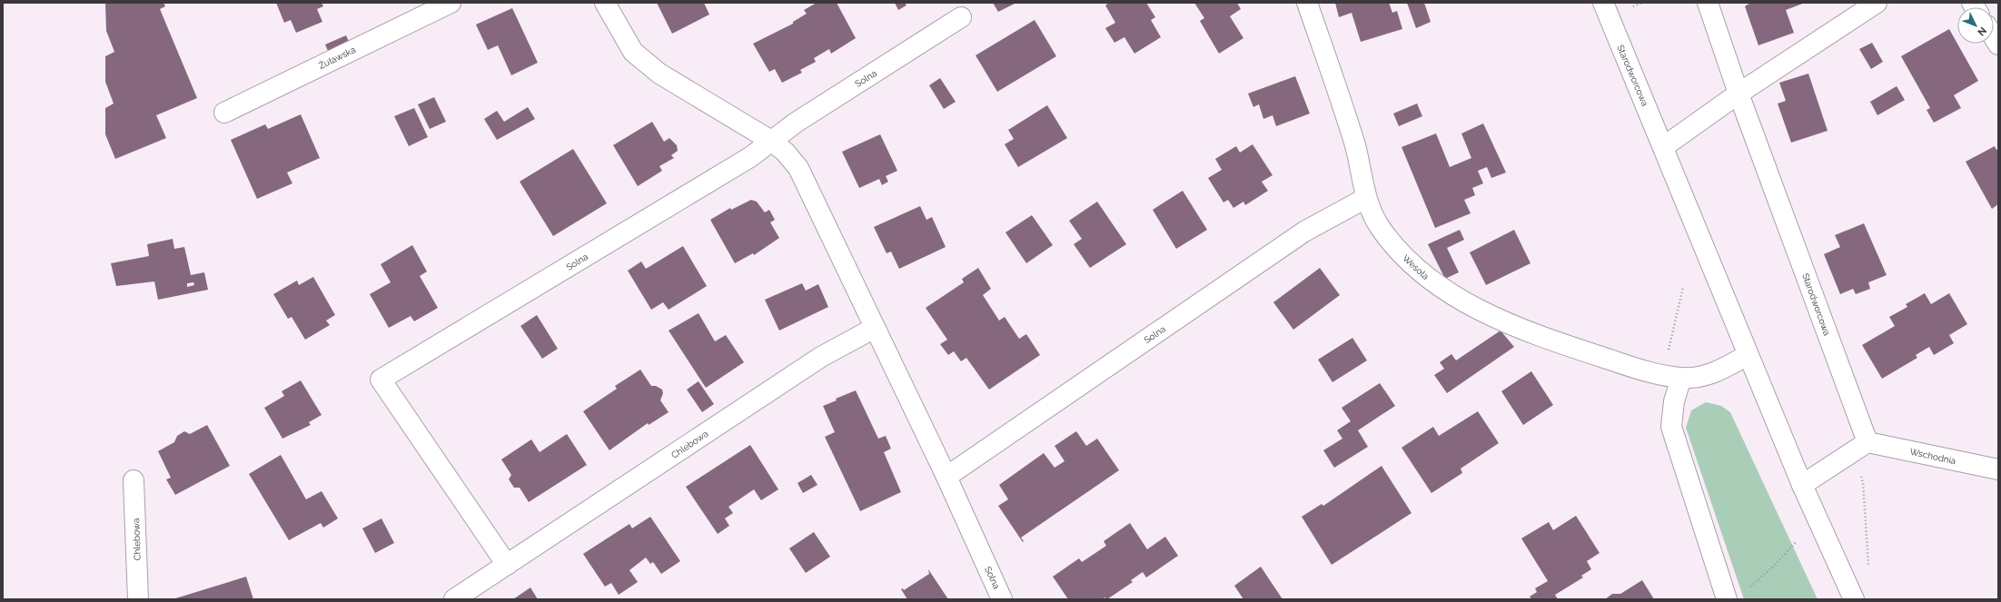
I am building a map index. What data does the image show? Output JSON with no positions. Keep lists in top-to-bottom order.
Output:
{
  "streets": {
    "street": [
      "Żuławska",
      "Starodworcowa",
      "Solna",
      "Wesoła",
      "Chlebowa",
      "Wschodnia"
    ]
  },
  "crossings": [
    ["Starodworcowa", "Wschodnia"],
    ["Solna", "Wesoła"],
    ["Solna", "Chlebowa"]
  ],
  "north": "bottom right"
}
